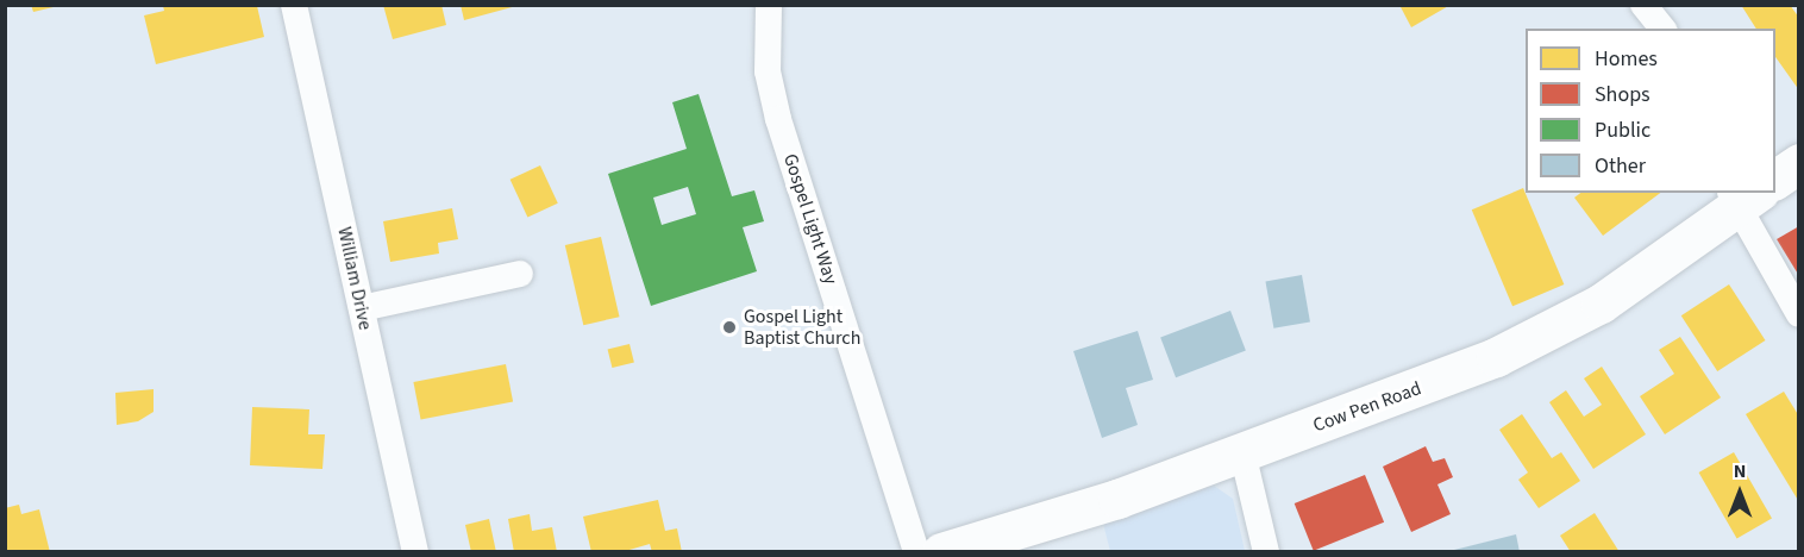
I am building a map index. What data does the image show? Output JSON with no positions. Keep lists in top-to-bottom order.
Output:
{
  "streets": {
    "main road": ["Cow Pen Road"],
    "street": ["Gospel Light Way", "William Drive"]
  },
  "places": ["Gospel Light Baptist Church"],
  "legend": [
    "Homes",
    "Shops",
    "Public",
    "Other"
  ],
  "north": "top"
}
